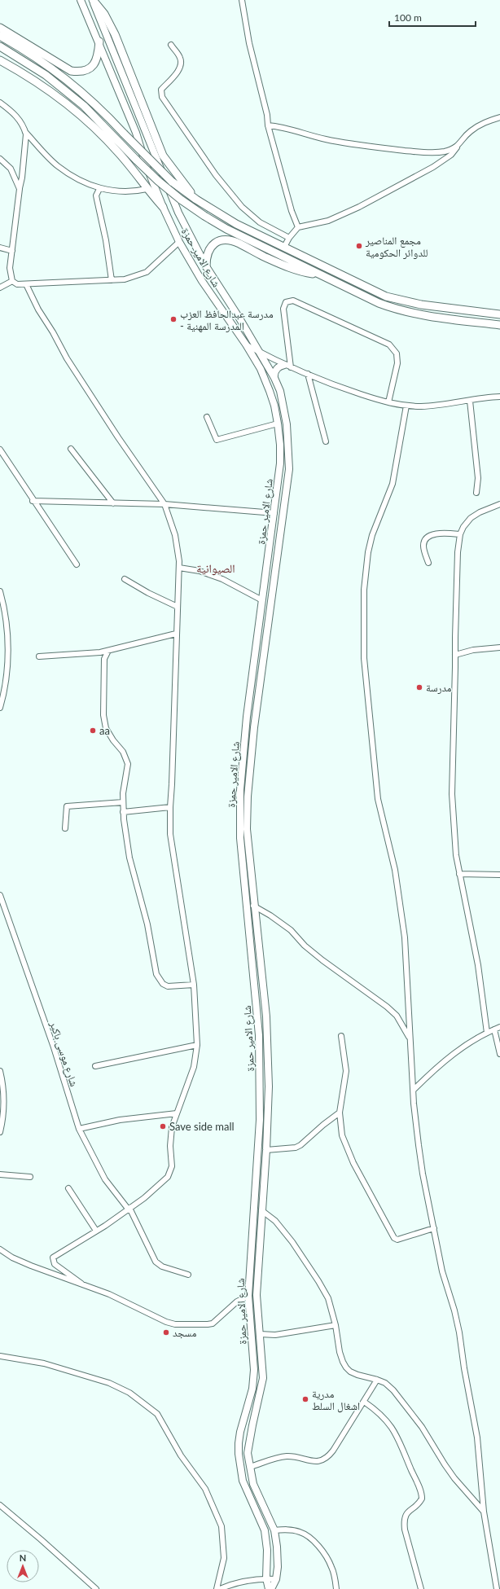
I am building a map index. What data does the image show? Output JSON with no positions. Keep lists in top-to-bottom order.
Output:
{
  "streets": {
    "main road": ["شارع الامير حمزة"],
    "street": ["شارع موسى باكير"]
  },
  "districts": ["الصيوانية"],
  "places": [
    "مجمع المناصير للدوائر الحكومية",
    "مدرسة عبدالحافظ العزب - المدرسة المهنية",
    "مدرسة",
    "aa",
    "Save side mall",
    "مسجد",
    "مدرية اشغال السلط"
  ],
  "scale_bar": "100 m",
  "north": "top"
}
